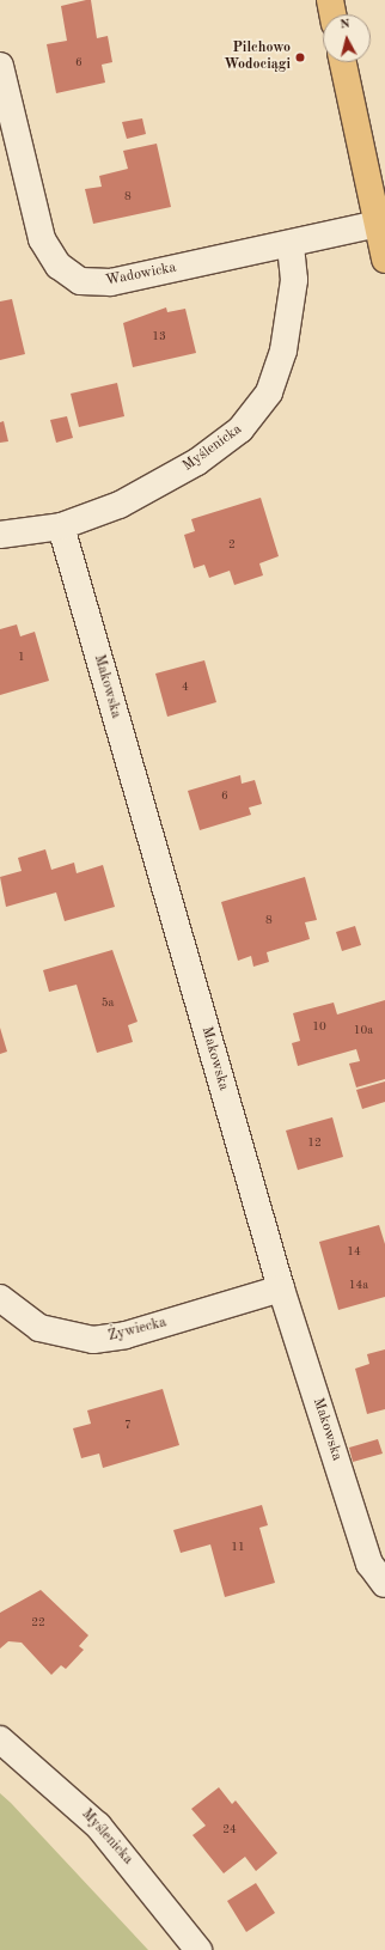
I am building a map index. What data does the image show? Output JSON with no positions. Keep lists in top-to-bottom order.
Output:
{
  "streets": {
    "street": [
      "Wadowicka",
      "Myślenicka",
      "Makowska",
      "Żywiecka"
    ]
  },
  "crossings": [
    ["Wadowicka", "Myślenicka"],
    ["Myślenicka", "Makowska"],
    ["Makowska", "Żywiecka"]
  ],
  "places": ["Pilchowo Wodociągi"],
  "house_numbers": [
    "6",
    "8",
    "13",
    "2",
    "1",
    "4",
    "6",
    "8",
    "5a",
    "10",
    "10a",
    "12",
    "14",
    "14a",
    "7",
    "11",
    "22",
    "24"
  ],
  "north": "top"
}
